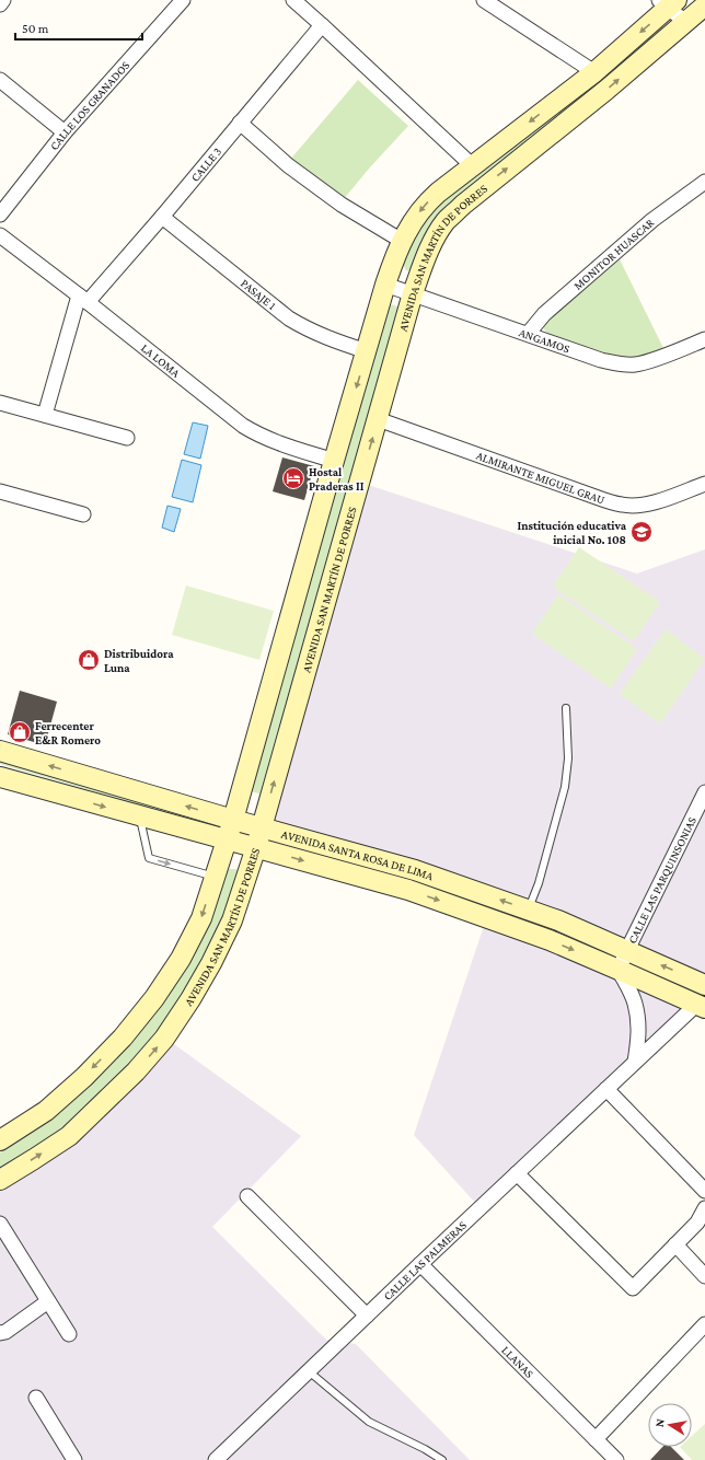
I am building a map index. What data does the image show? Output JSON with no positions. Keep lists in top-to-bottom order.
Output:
{
  "streets": {
    "main road": ["AVENIDA SAN MARTÍN DE PORRES", "AVENIDA SANTA ROSA DE LIMA"],
    "street": [
      "CALLE LOS GRANADOS",
      "CALLE 3",
      "MONITOR HUASCAR",
      "PASAJE 1",
      "ANGAMOS",
      "LA LOMA",
      "ALMIRANTE MIGUEL GRAU",
      "CALLE LAS PARQUINSONIAS",
      "CALLE LAS PALMERAS",
      "LLANAS"
    ]
  },
  "crossings": [
    ["CALLE 3", "PASAJE 1"],
    ["CALLE 3", "LA LOMA"],
    ["MONITOR HUASCAR", "ANGAMOS"],
    ["AVENIDA SAN MARTÍN DE PORRES", "PASAJE 1"],
    ["AVENIDA SAN MARTÍN DE PORRES", "ANGAMOS"],
    ["AVENIDA SAN MARTÍN DE PORRES", "LA LOMA"],
    ["AVENIDA SAN MARTÍN DE PORRES", "ALMIRANTE MIGUEL GRAU"],
    ["AVENIDA SAN MARTÍN DE PORRES", "AVENIDA SANTA ROSA DE LIMA"],
    ["AVENIDA SANTA ROSA DE LIMA", "CALLE LAS PARQUINSONIAS"],
    ["AVENIDA SANTA ROSA DE LIMA", "CALLE LAS PALMERAS"],
    ["CALLE LAS PALMERAS", "LLANAS"]
  ],
  "places": {
    "hotel": ["Hostal Praderas II"],
    "school or university": ["Institución educativa inicial No. 108"],
    "shop": ["Distribuidora Luna", "Ferrecenter E&R Romero"]
  },
  "scale_bar": "50 m",
  "north": "left"
}
